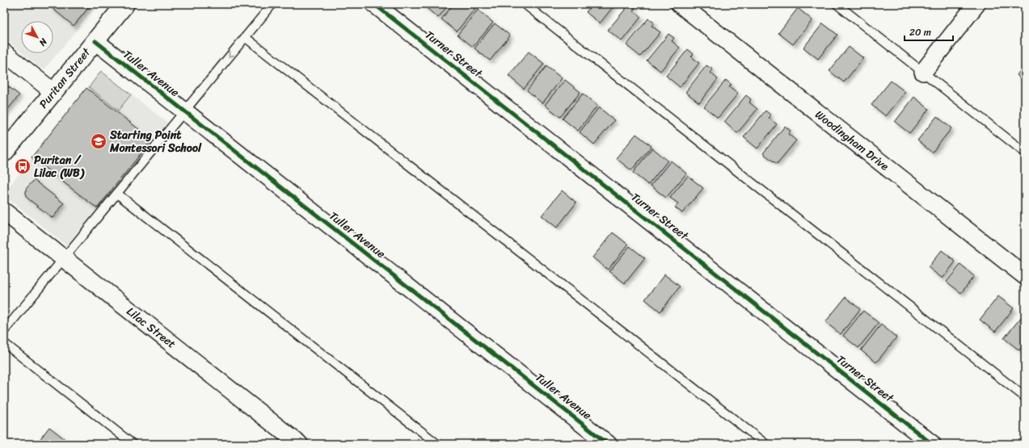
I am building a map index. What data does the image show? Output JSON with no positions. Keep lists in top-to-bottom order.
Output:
{
  "streets": {
    "street": [
      "Turner Street",
      "Tuller Avenue",
      "Puritan Street",
      "Woodingham Drive",
      "Lilac Street"
    ]
  },
  "crossings": [
    ["Tuller Avenue", "Puritan Street"]
  ],
  "places": {
    "school or university": ["Starting Point Montessori School"],
    "bus stop": ["Puritan / Lilac (WB)"]
  },
  "scale_bar": "20 m",
  "north": "bottom right"
}
